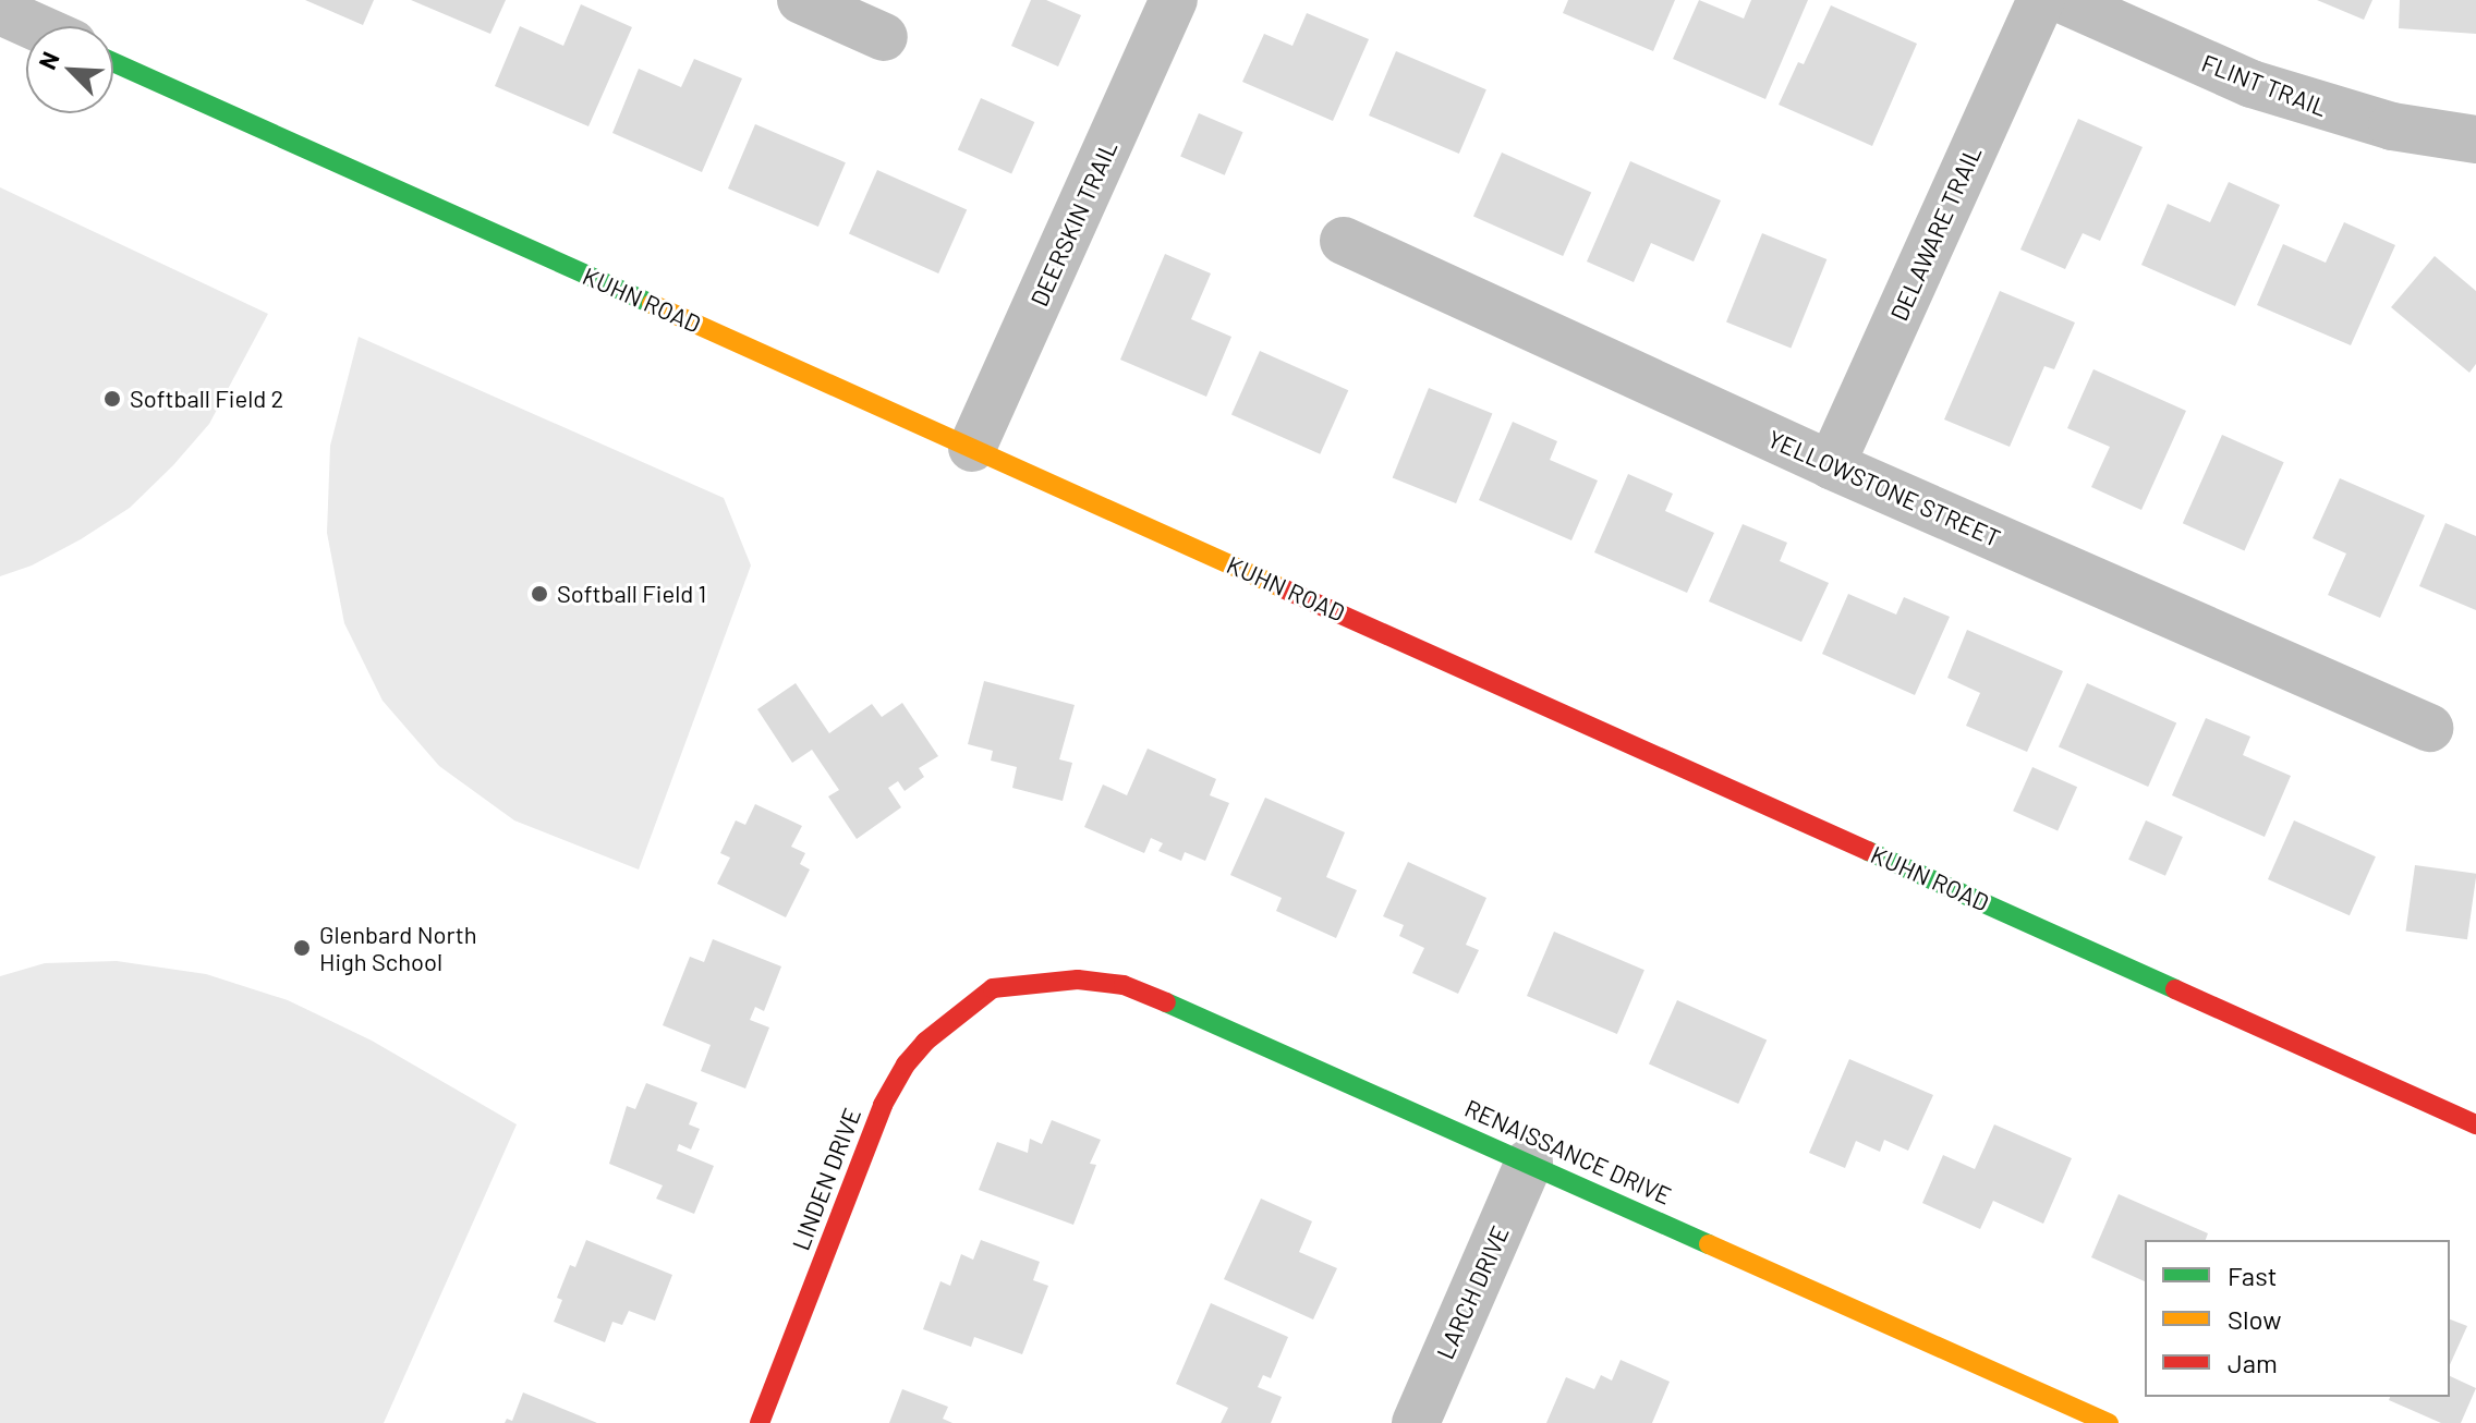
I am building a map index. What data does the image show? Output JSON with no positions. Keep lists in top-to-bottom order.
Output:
{
  "streets": {
    "street": [
      "FLINT TRAIL",
      "DEERSKIN TRAIL",
      "DELAWARE TRAIL",
      "KUHN ROAD",
      "YELLOWSTONE STREET",
      "RENAISSANCE DRIVE",
      "LINDEN DRIVE",
      "LARCH DRIVE"
    ]
  },
  "crossings": [
    ["DEERSKIN TRAIL", "KUHN ROAD"],
    ["DELAWARE TRAIL", "YELLOWSTONE STREET"],
    ["RENAISSANCE DRIVE", "LINDEN DRIVE"],
    ["RENAISSANCE DRIVE", "LARCH DRIVE"]
  ],
  "places": ["Softball Field 2", "Softball Field 1", "Glenbard North High School"],
  "legend": ["Fast", "Slow", "Jam"],
  "north": "top left"
}
